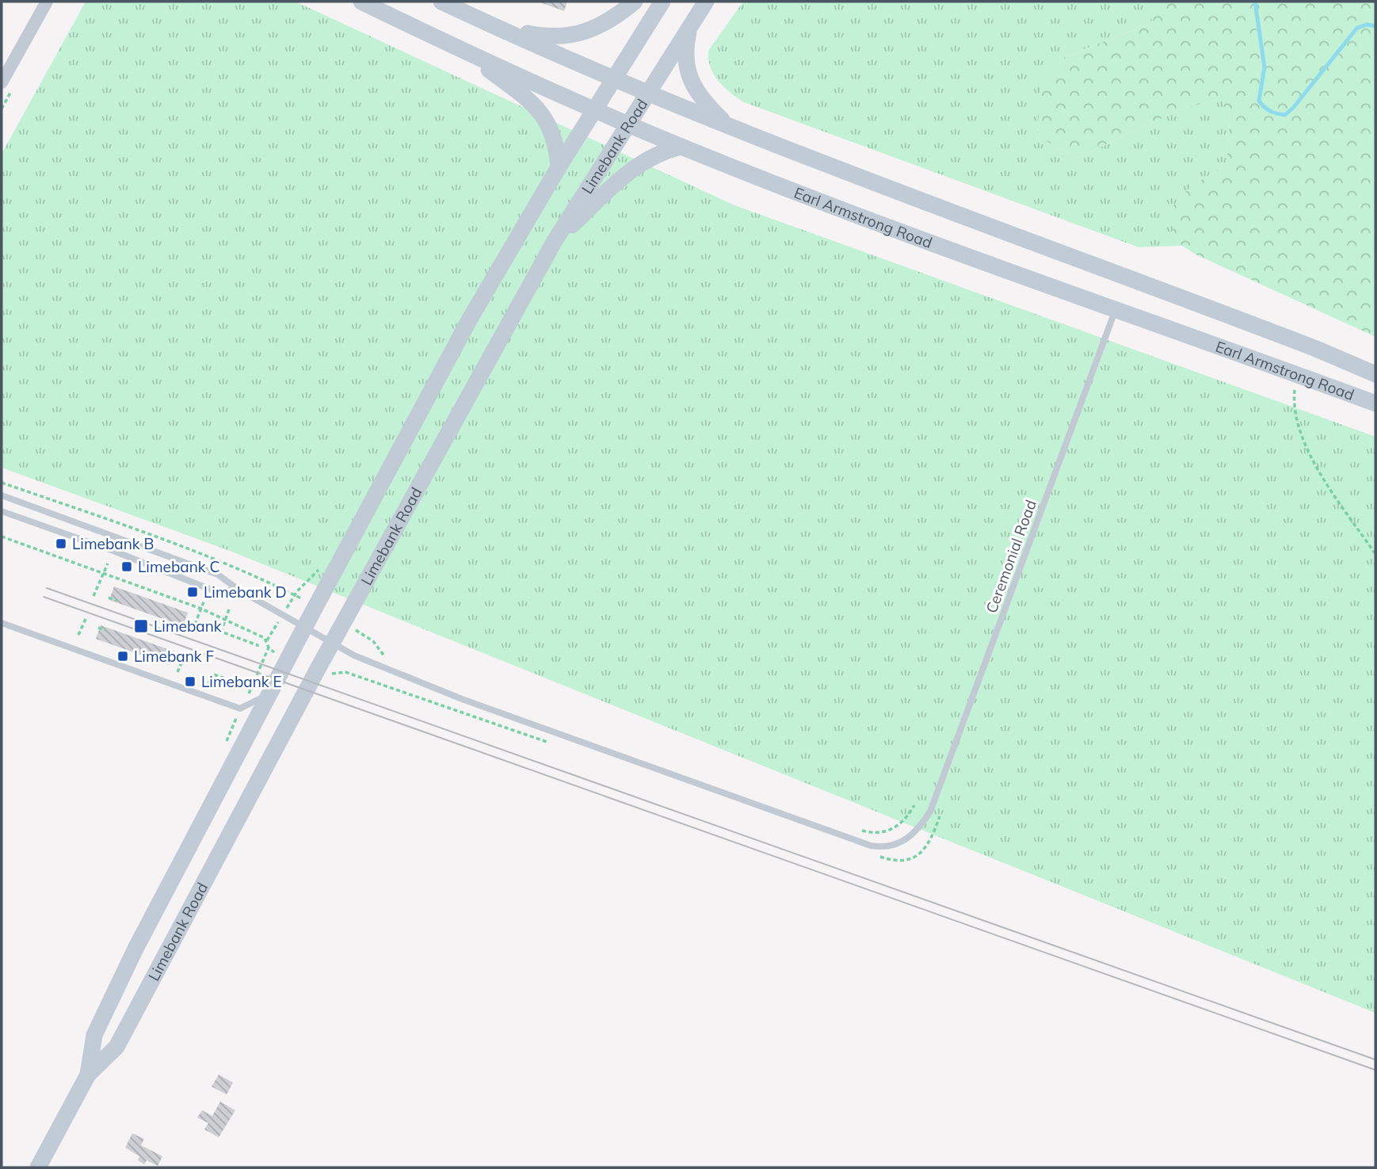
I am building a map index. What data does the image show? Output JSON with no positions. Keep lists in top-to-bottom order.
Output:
{
  "streets": {
    "main road": ["Limebank Road", "Earl Armstrong Road"],
    "lane": ["Ceremonial Road"]
  },
  "crossings": [
    ["Limebank Road", "Earl Armstrong Road"],
    ["Limebank Road", "Ceremonial Road"],
    ["Earl Armstrong Road", "Ceremonial Road"]
  ],
  "places": {
    "transit": [
      "Limebank B",
      "Limebank C",
      "Limebank D",
      "Limebank",
      "Limebank F",
      "Limebank E"
    ]
  }
}
